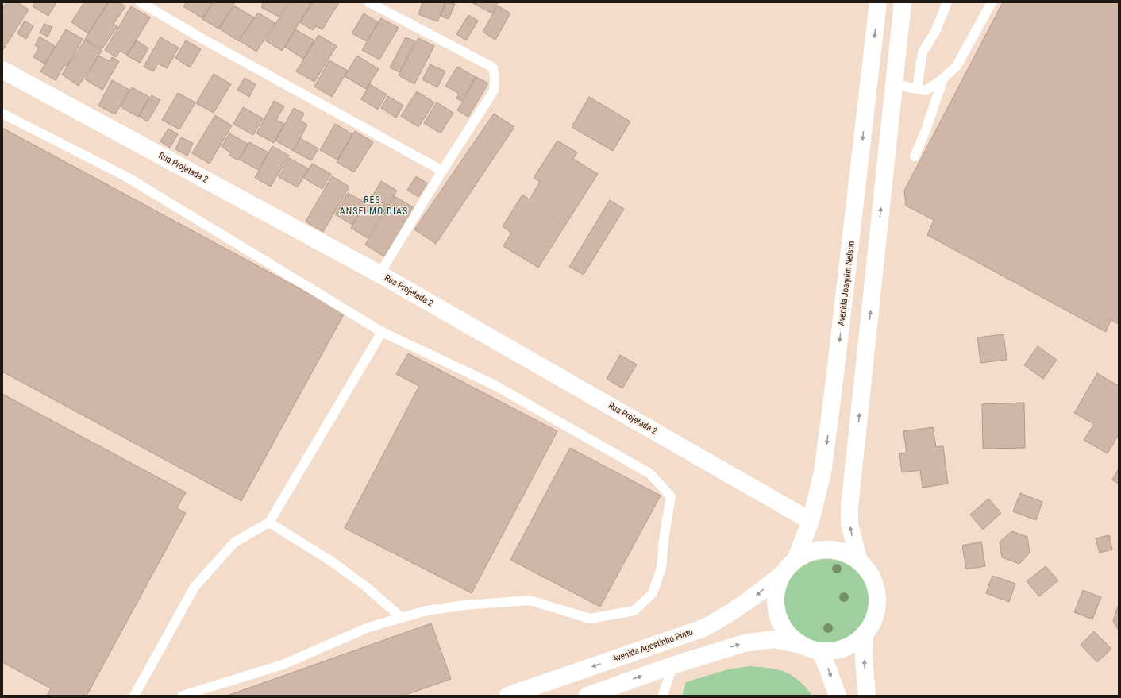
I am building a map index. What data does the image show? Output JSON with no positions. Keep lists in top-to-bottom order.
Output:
{
  "streets": {
    "main road": ["Rua Projetada 2", "Avenida Joaquim Nelson", "Avenida Agostinho Pinto"]
  },
  "crossings": [
    ["Rua Projetada 2", "Avenida Joaquim Nelson"],
    ["Avenida Joaquim Nelson", "Avenida Agostinho Pinto"]
  ],
  "districts": ["RES. ANSELMO DIAS"]
}
